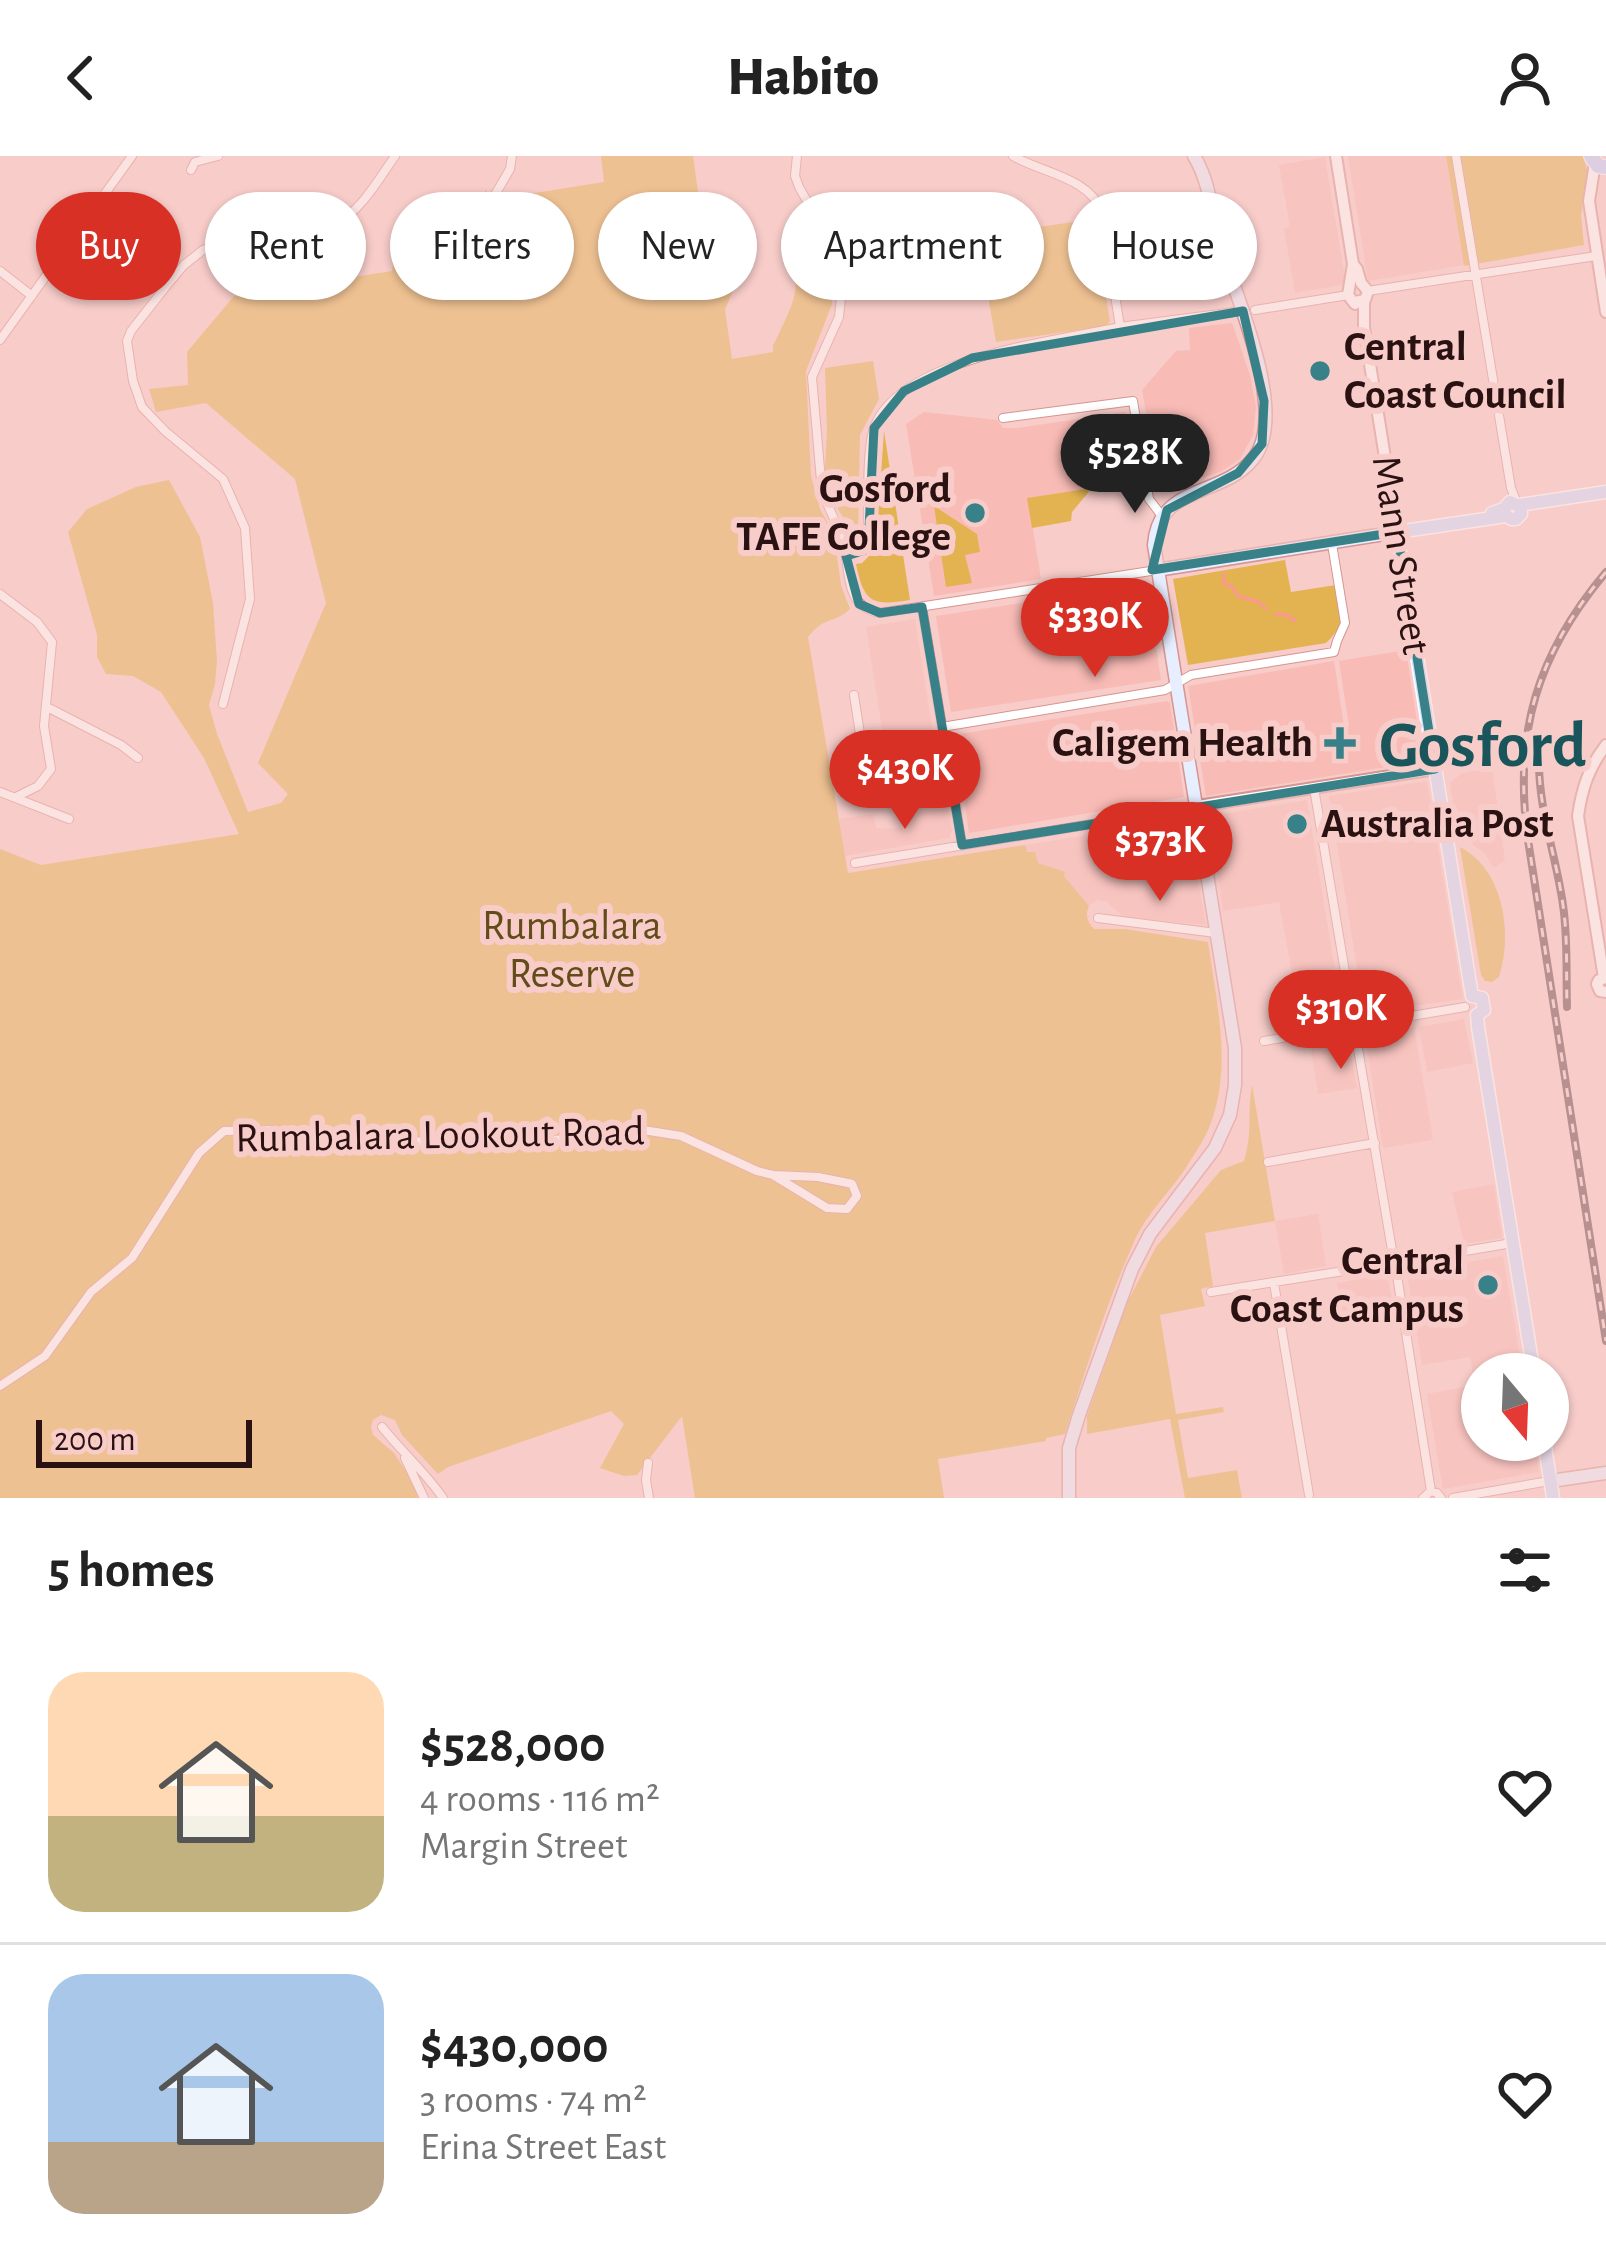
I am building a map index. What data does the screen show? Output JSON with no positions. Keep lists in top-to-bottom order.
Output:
{
  "streets": {
    "main road": ["Mann Street"],
    "street": ["Rumbalara Lookout Road"]
  },
  "districts": ["Gosford"],
  "parks": ["Rumbalara Reserve"],
  "places": {
    "other": [
      "Central Coast Council",
      "Gosford TAFE College",
      "Australia Post",
      "Central Coast Campus"
    ],
    "health": ["Caligem Health"]
  },
  "scale_bar": "200 m",
  "north": "bottom",
  "page": {
    "header": "Habito",
    "chip": [
      "Buy",
      "Rent",
      "Filters",
      "New",
      "Apartment",
      "House"
    ],
    "price": [
      "$528K",
      "$330K",
      "$430K",
      "$373K",
      "$310K"
    ],
    "scale": "200 m",
    "heading": "5 homes",
    "list": [
      {
        "name": "$528,000",
        "note": "4 rooms · 116 m² · Margin Street"
      },
      {
        "name": "$430,000",
        "note": "3 rooms · 74 m² · Erina Street East"
      }
    ]
  }
}
